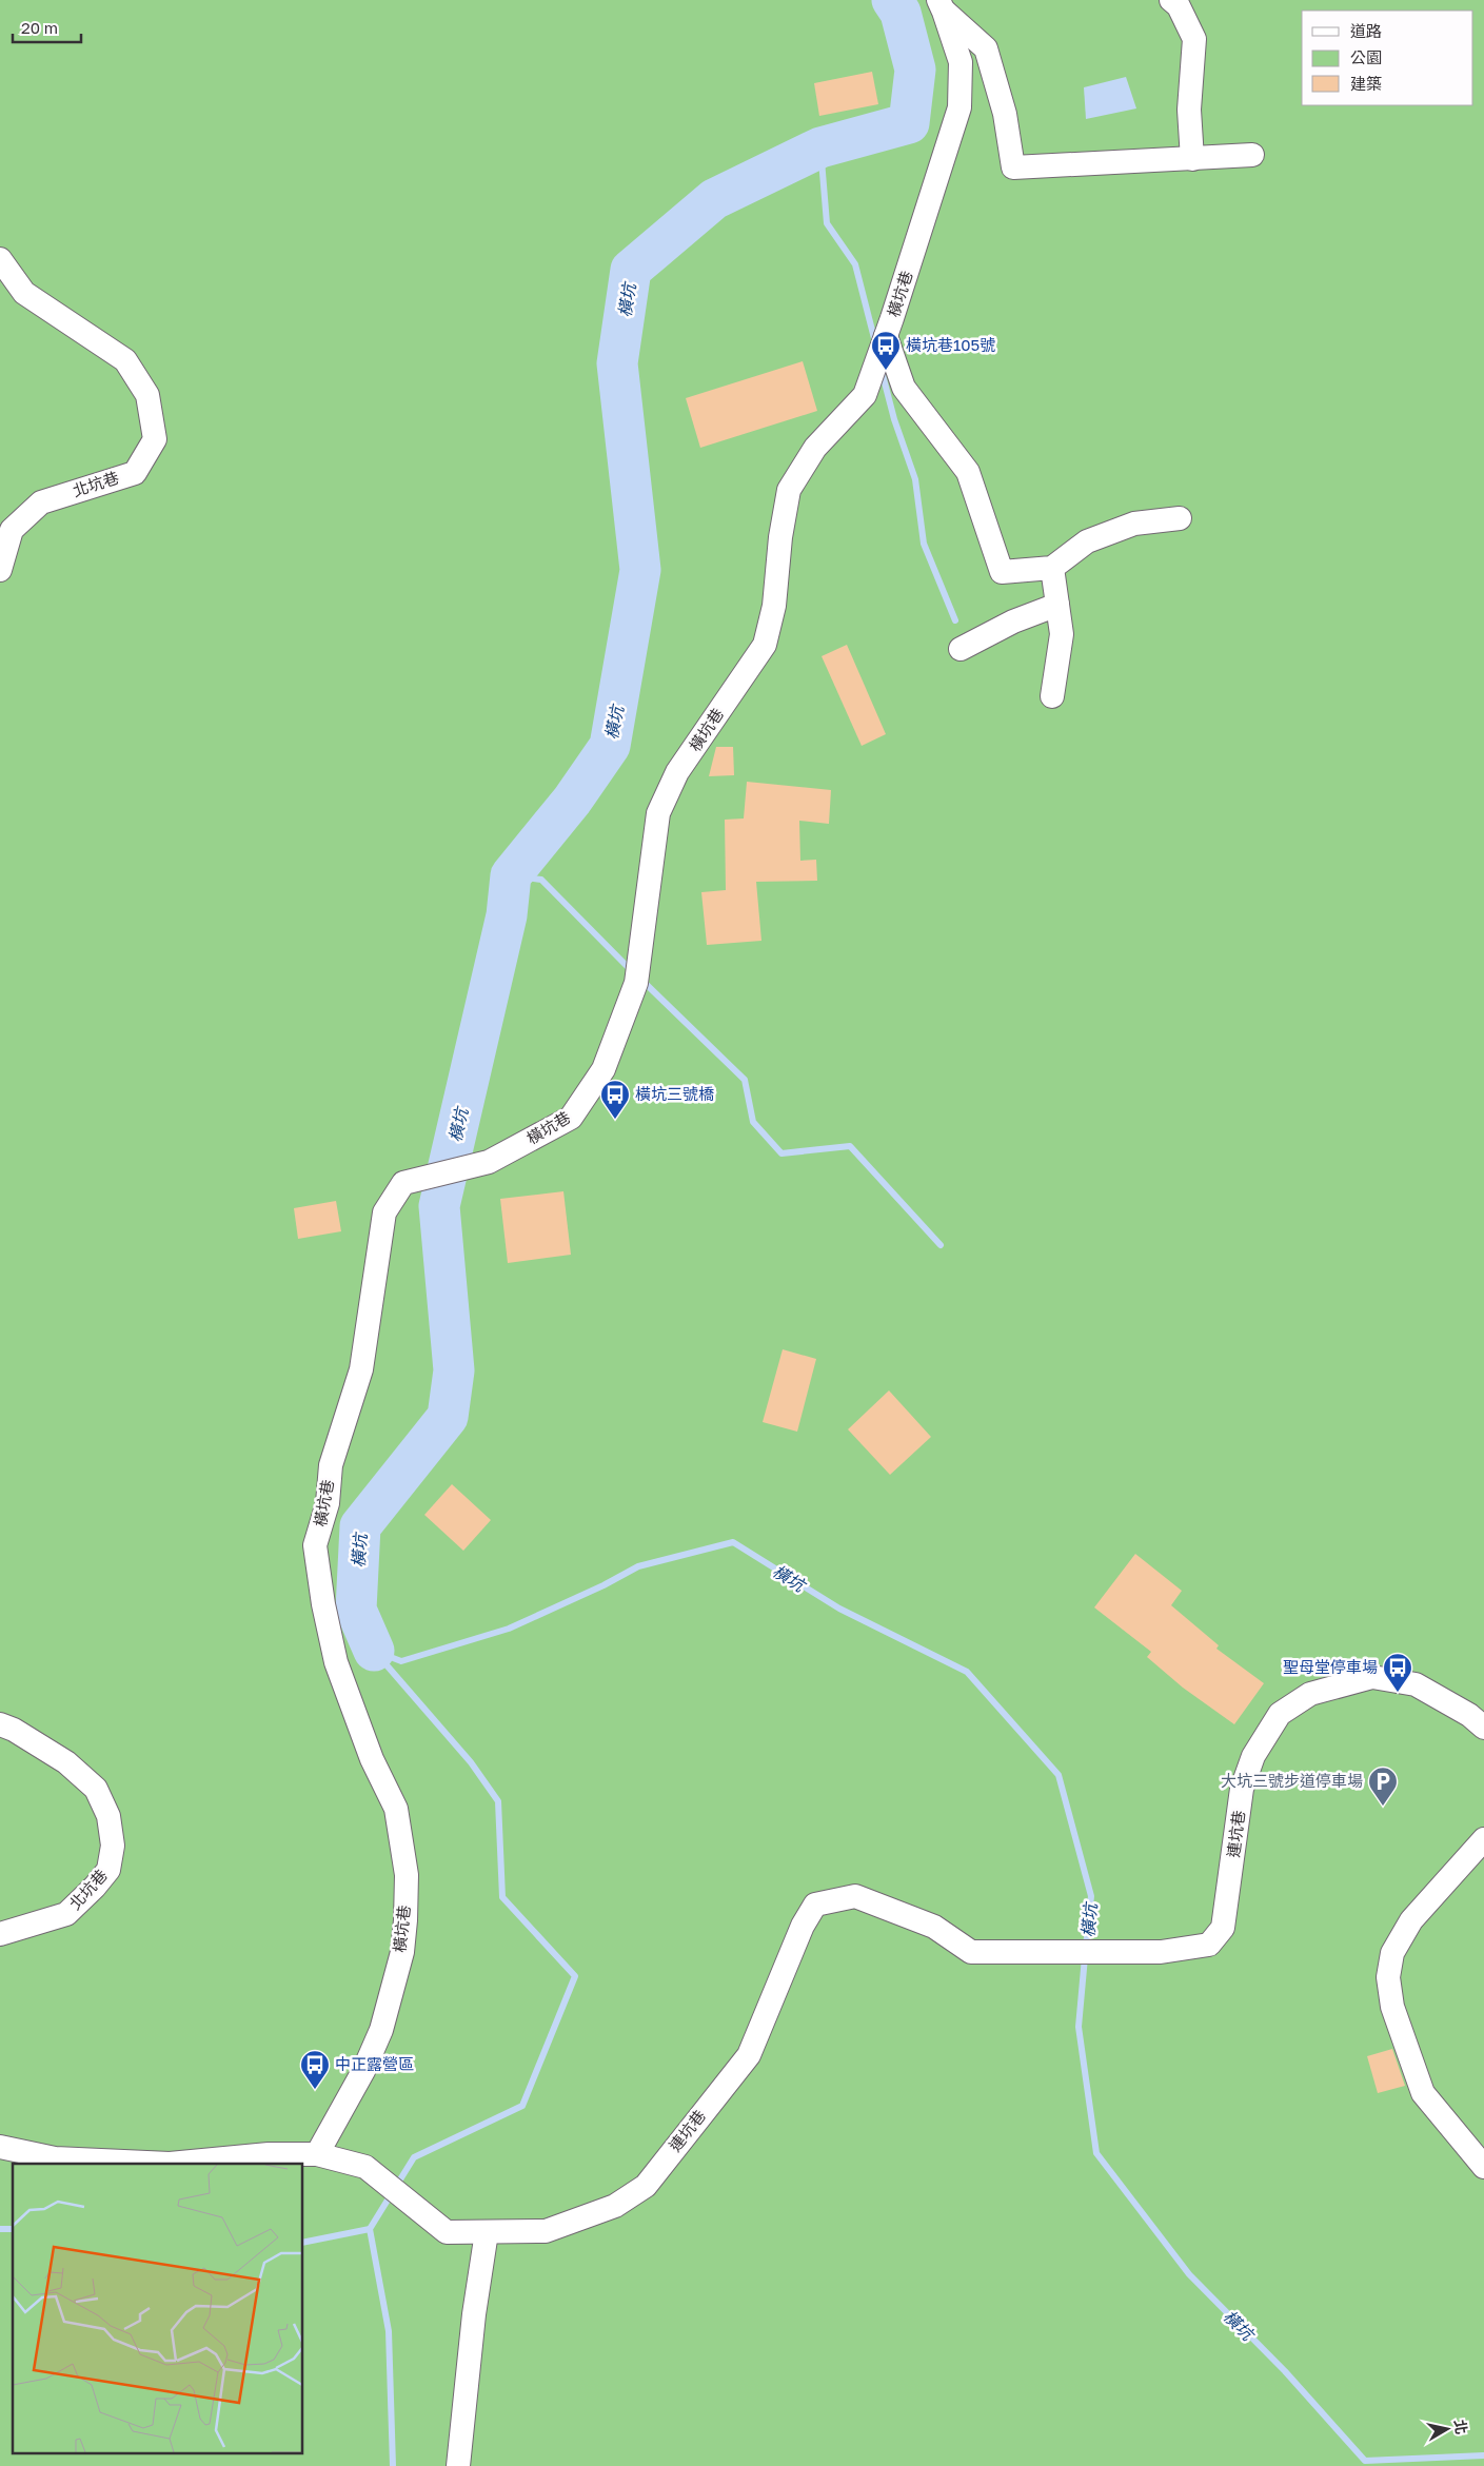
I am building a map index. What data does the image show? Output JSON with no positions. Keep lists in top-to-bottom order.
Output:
{
  "streets": {
    "street": ["橫坑巷", "北坑巷", "連坑巷"]
  },
  "crossings": [
    ["橫坑巷", "連坑巷"]
  ],
  "water": ["橫坑"],
  "places": {
    "bus stop": [
      "橫坑巷105號",
      "橫坑三號橋",
      "聖母堂停車場",
      "中正露營區"
    ],
    "parking": ["大坑三號步道停車場"]
  },
  "legend": ["道路", "公園", "建築"],
  "scale_bar": "20 m",
  "north": "right"
}
